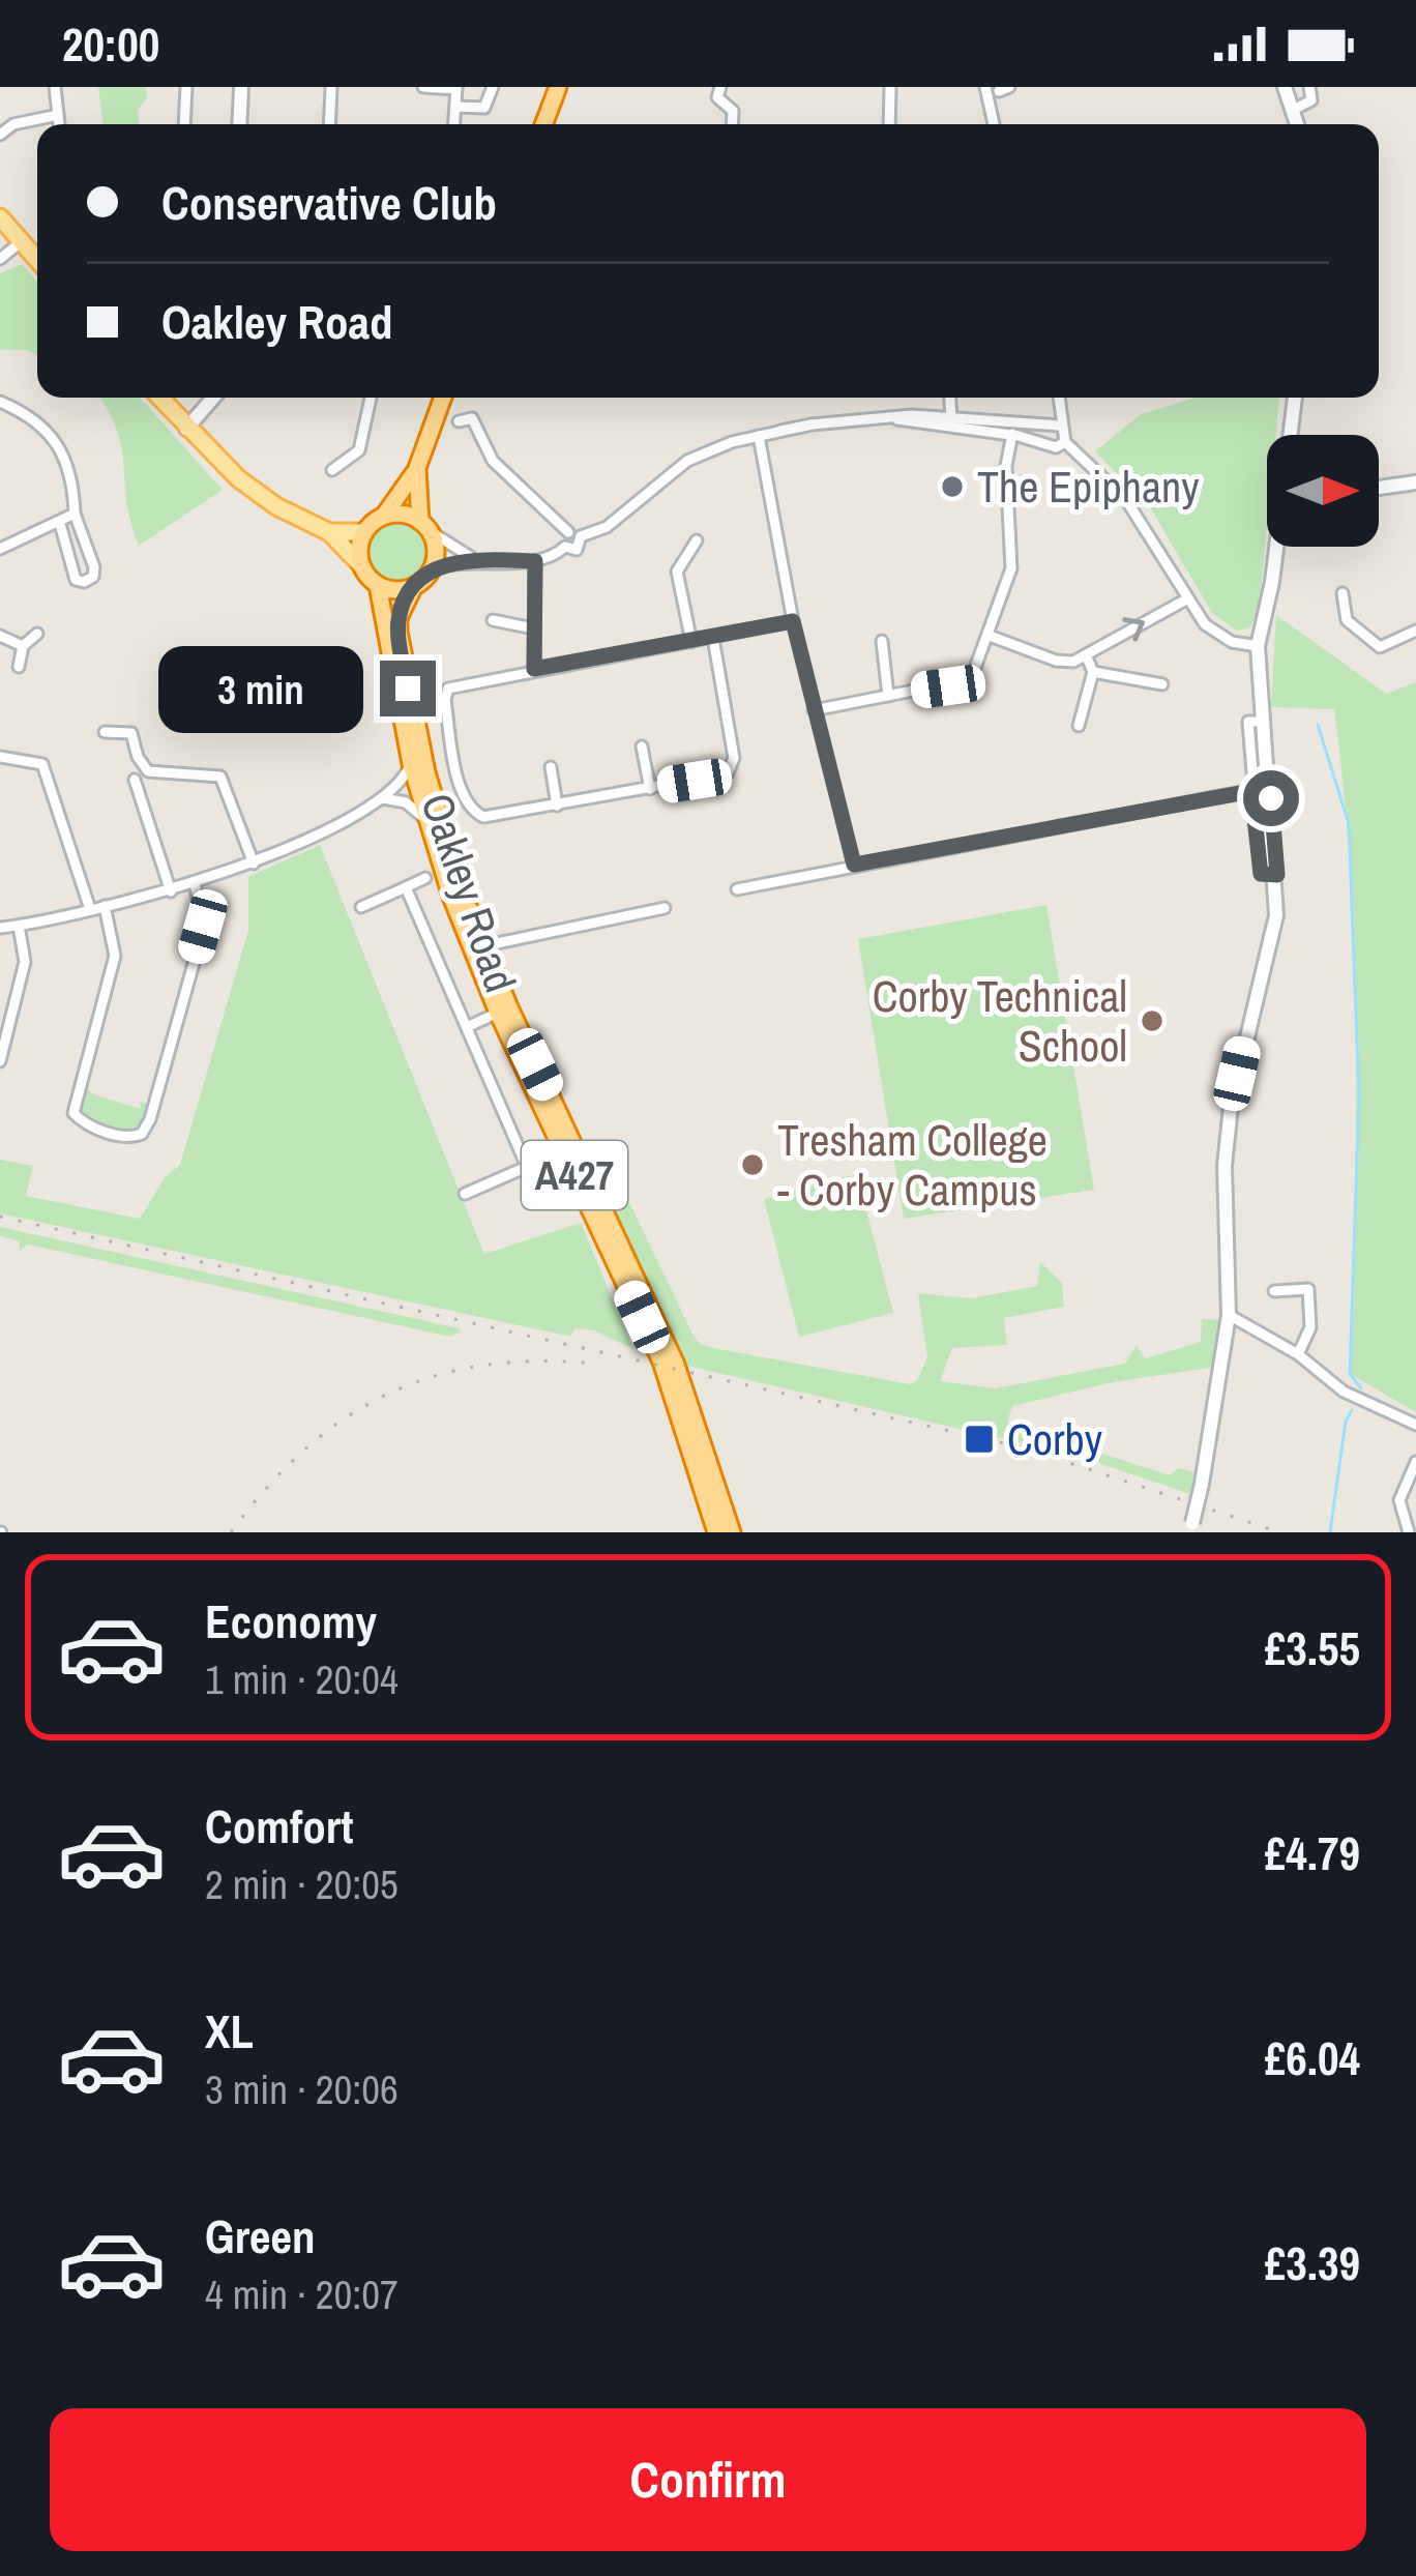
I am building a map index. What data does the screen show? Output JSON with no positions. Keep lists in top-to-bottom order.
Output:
{
  "streets": {
    "highway": ["Oakley Road", "A427"]
  },
  "places": {
    "other": ["The Epiphany", "Corby Technical School", "Tresham College - Corby Campus"],
    "transit": ["Corby"]
  },
  "north": "right",
  "page": {
    "status": "20:00",
    "banner": ["Conservative Club", "Oakley Road"],
    "bubble": "3 min",
    "list": [
      {
        "name": "Economy",
        "note": "1 min · 20:04",
        "value": "£3.55"
      },
      {
        "name": "Comfort",
        "note": "2 min · 20:05",
        "value": "£4.79"
      },
      {
        "name": "XL",
        "note": "3 min · 20:06",
        "value": "£6.04"
      },
      {
        "name": "Green",
        "note": "4 min · 20:07",
        "value": "£3.39"
      }
    ],
    "buttons": "Confirm"
  }
}
